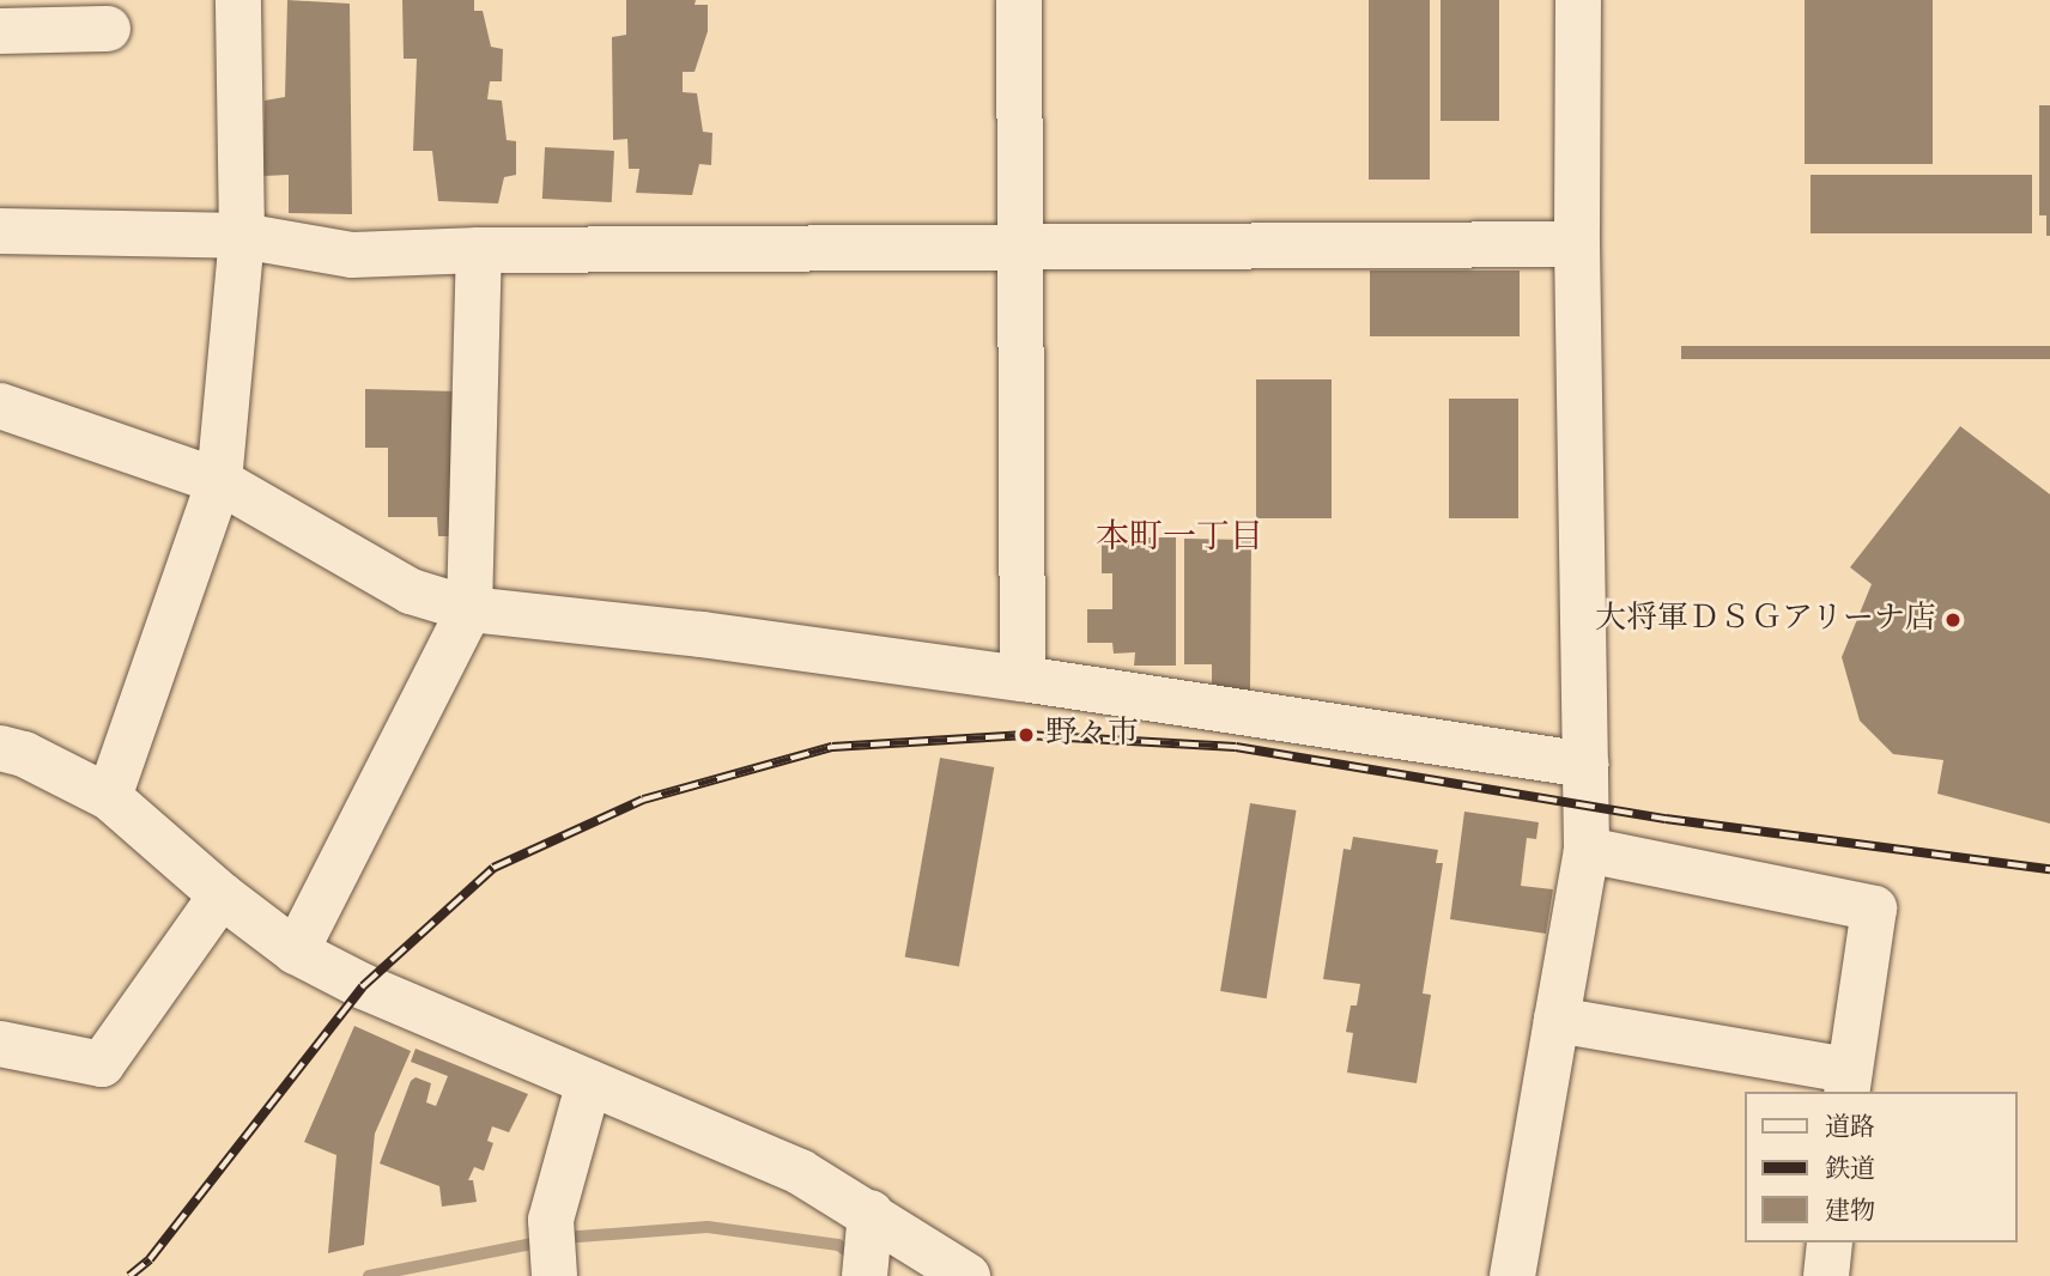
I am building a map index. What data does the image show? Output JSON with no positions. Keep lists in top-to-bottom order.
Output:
{
  "districts": ["本町一丁目"],
  "places": ["大将軍ＤＳＧアリーナ店", "野々市"],
  "legend": ["道路", "鉄道", "建物"]
}
